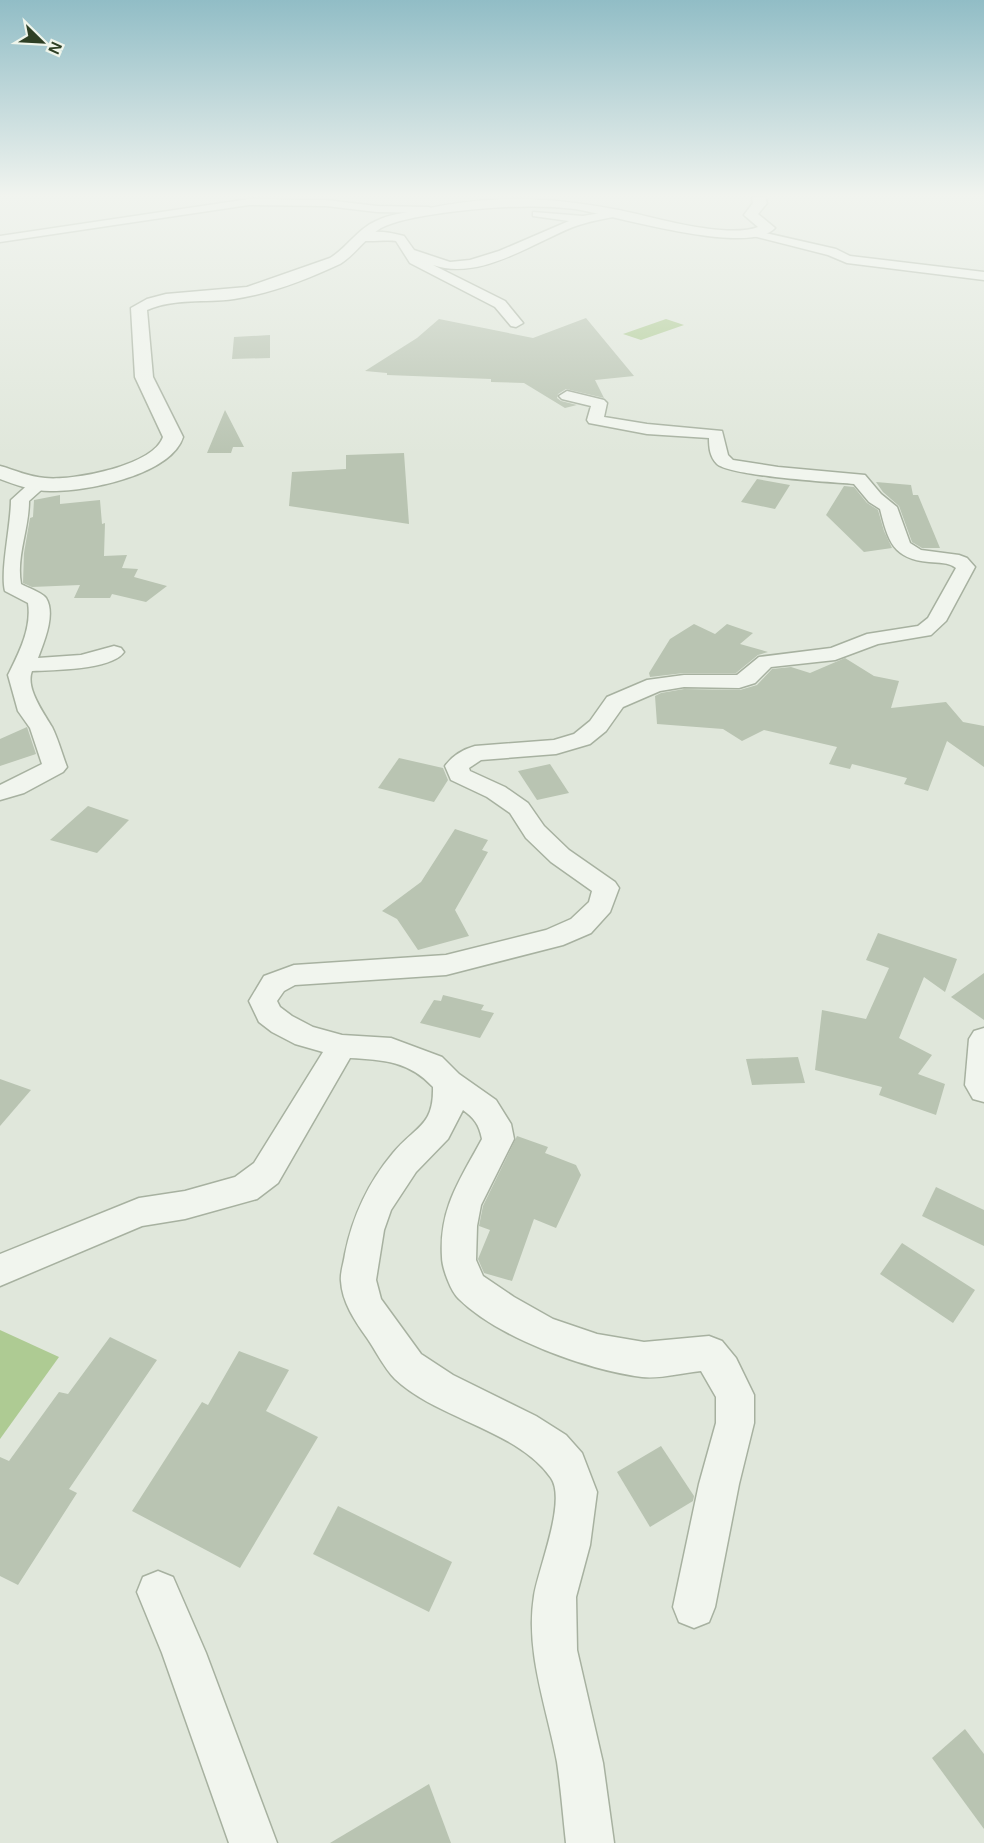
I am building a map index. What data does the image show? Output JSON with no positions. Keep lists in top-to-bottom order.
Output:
{
  "north": "bottom right"
}
